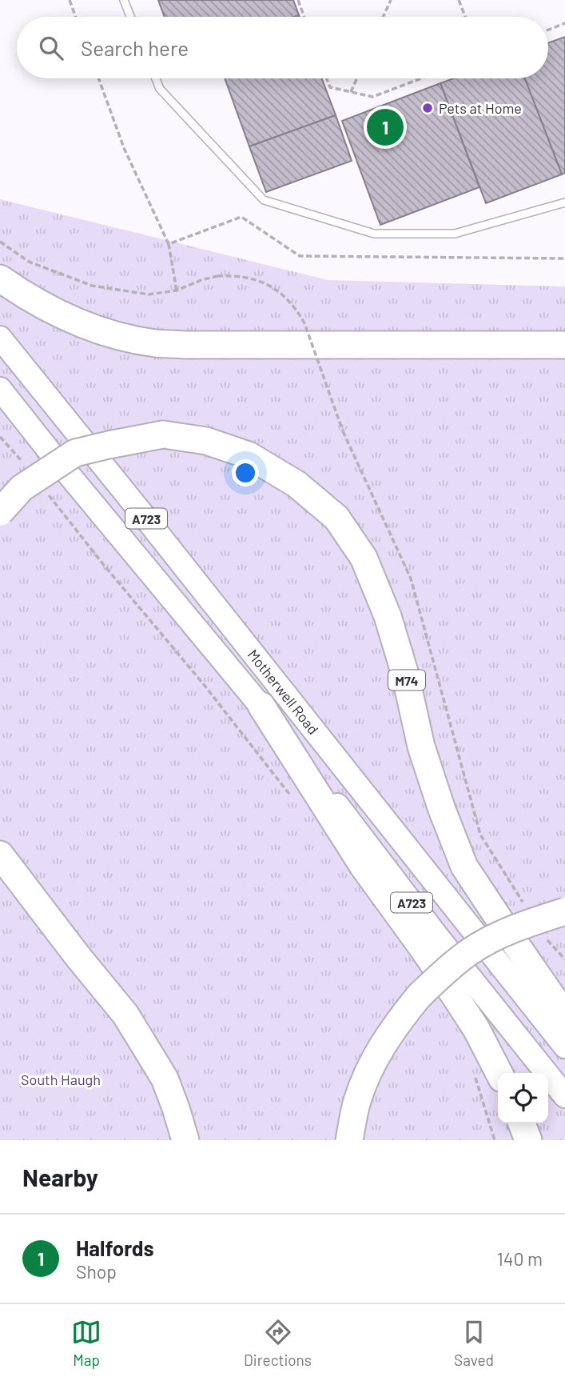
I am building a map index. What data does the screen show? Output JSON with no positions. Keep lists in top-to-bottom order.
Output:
{
  "streets": {
    "highway": ["M74"],
    "main road": ["A723", "Motherwell Road"]
  },
  "parks": ["South Haugh"],
  "places": ["Pets at Home"],
  "page": {
    "search": "Search here",
    "pins": "1",
    "heading": "Nearby",
    "list": [
      {
        "mark": "1",
        "name": "Halfords",
        "note": "Shop",
        "value": "140 m"
      }
    ],
    "nav": ["Map", "Directions", "Saved"]
  }
}
